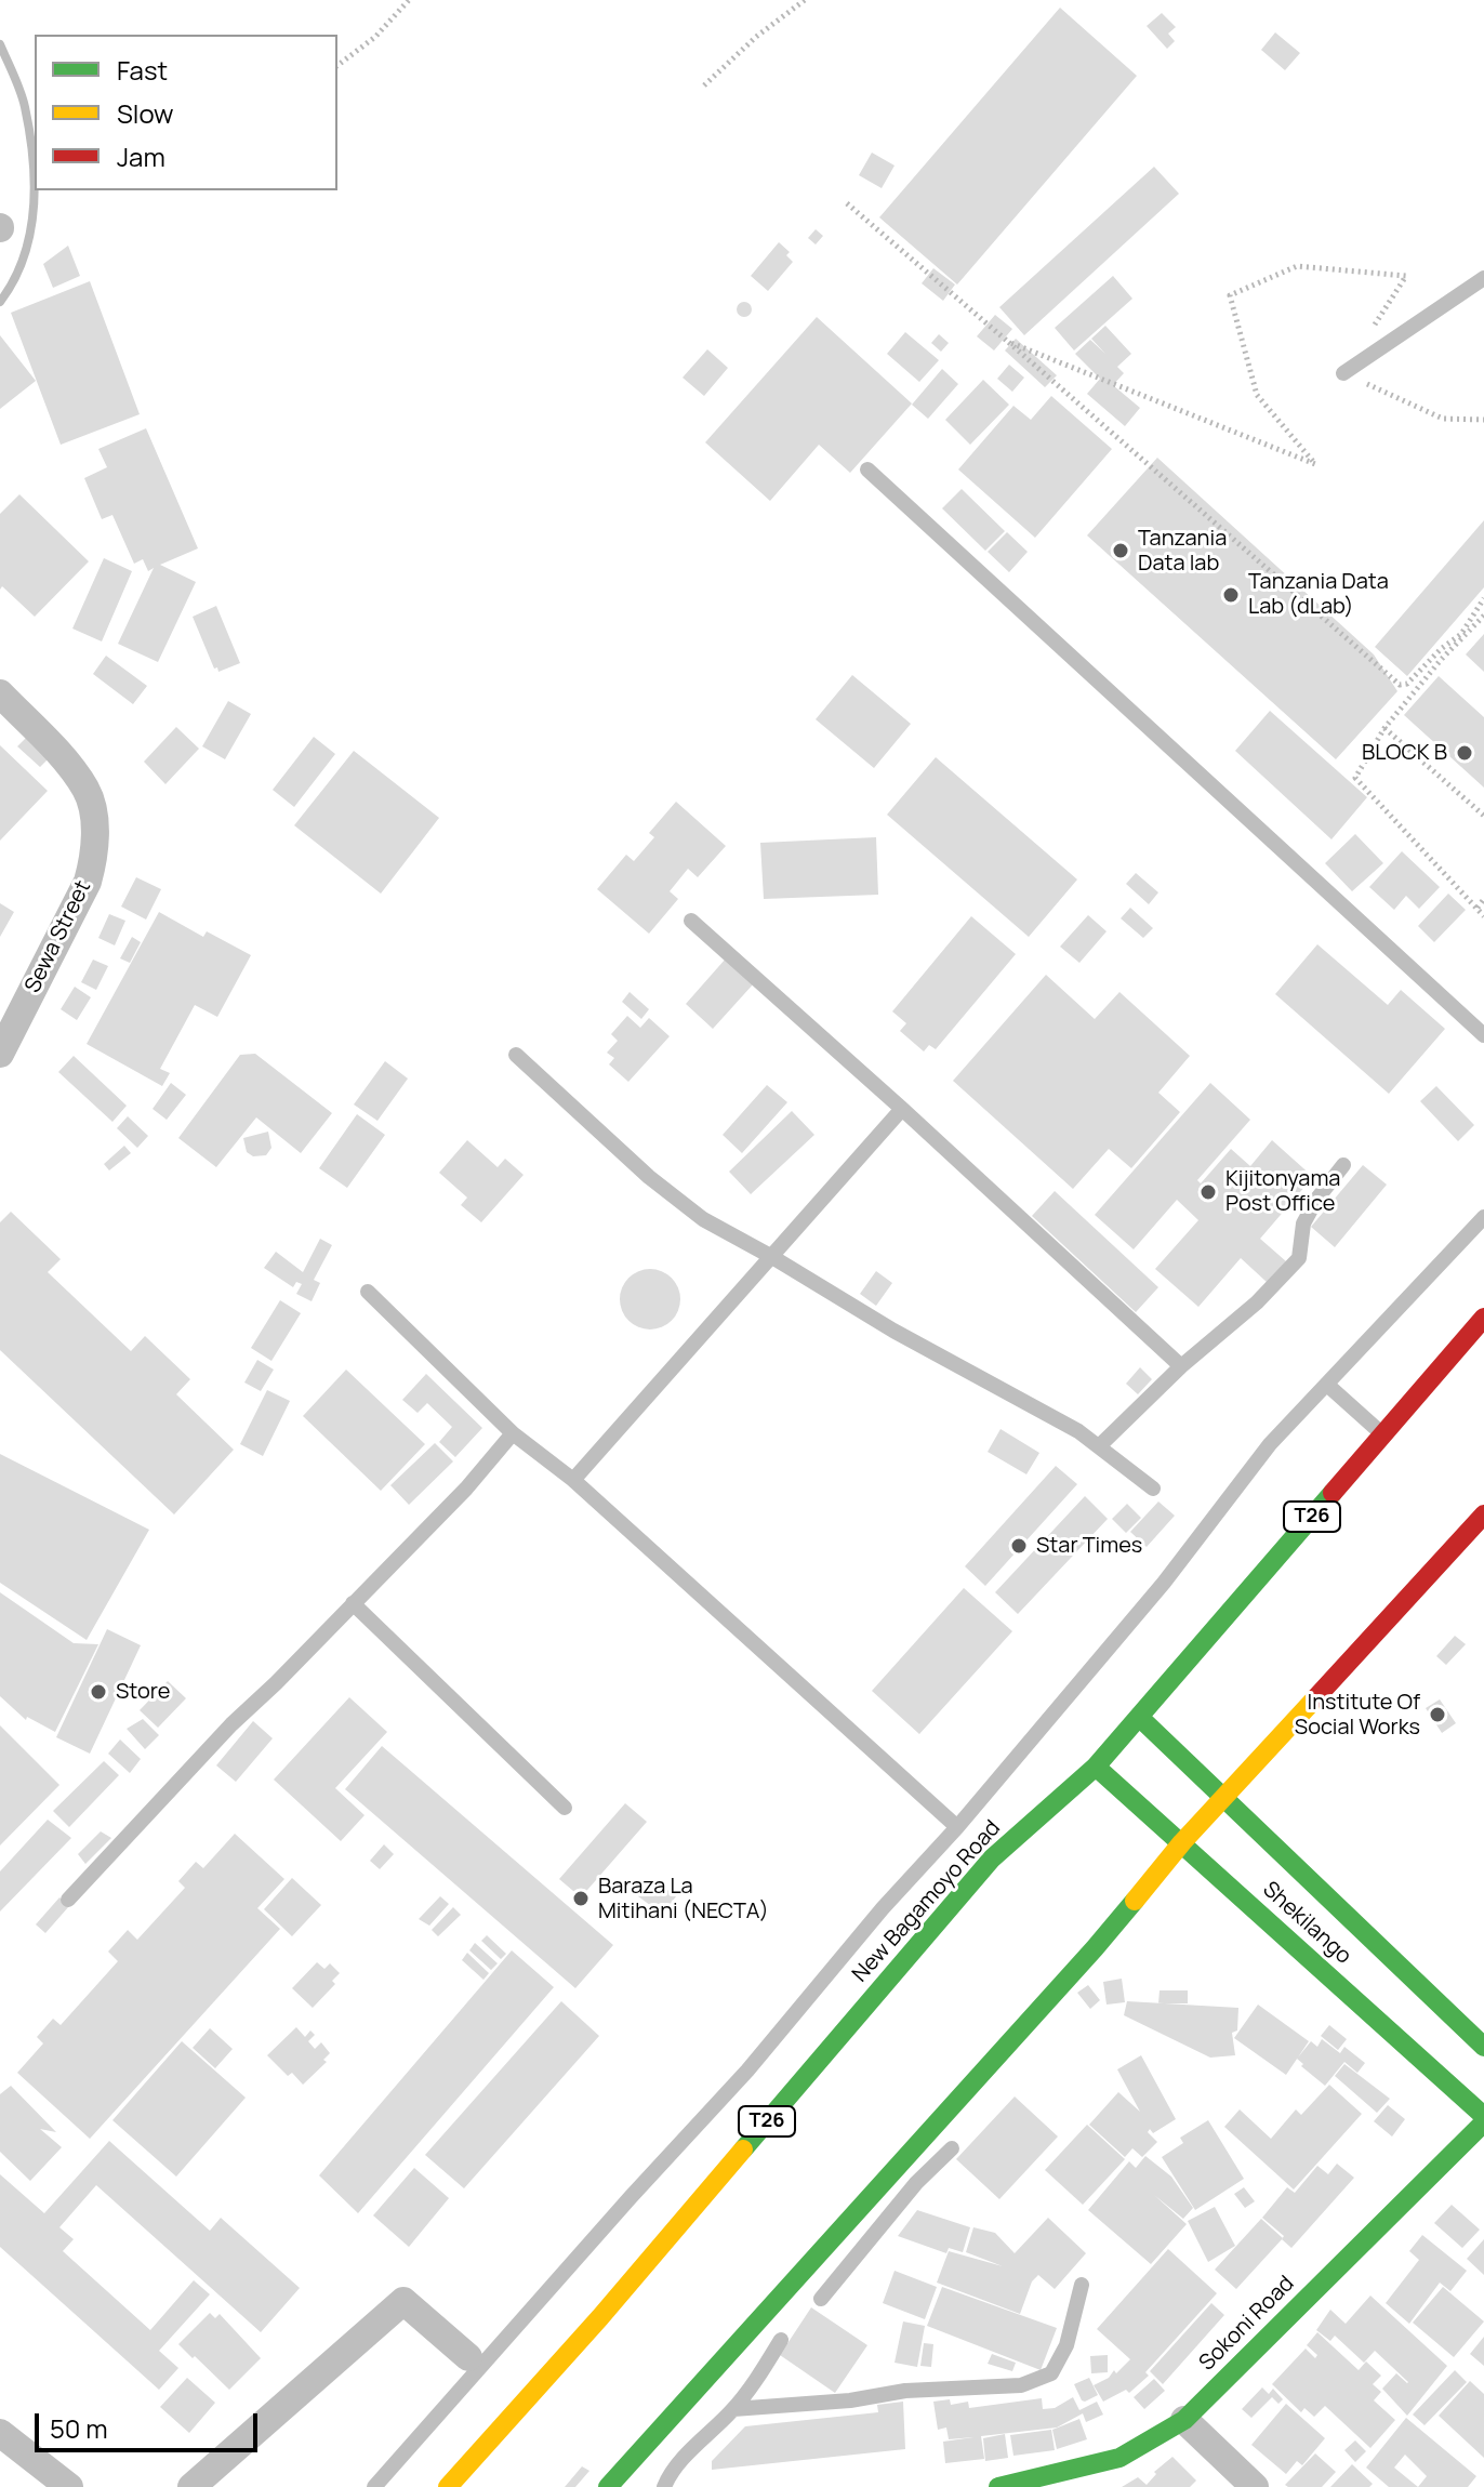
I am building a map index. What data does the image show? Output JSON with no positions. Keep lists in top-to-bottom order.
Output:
{
  "streets": {
    "main road": [
      "T26",
      "New Bagamoyo Road",
      "Shekilango",
      "Sokoni Road"
    ],
    "street": ["Sewa Street"]
  },
  "crossings": [
    ["New Bagamoyo Road", "Shekilango"],
    ["Shekilango", "Sokoni Road"]
  ],
  "places": [
    "Tanzania Data lab",
    "Tanzania Data Lab (dLab)",
    "BLOCK B",
    "Kijitonyama Post Office",
    "Star Times",
    "Store",
    "Institute Of Social Works",
    "Baraza La Mitihani (NECTA)"
  ],
  "legend": ["Fast", "Slow", "Jam"],
  "scale_bar": "50 m"
}
